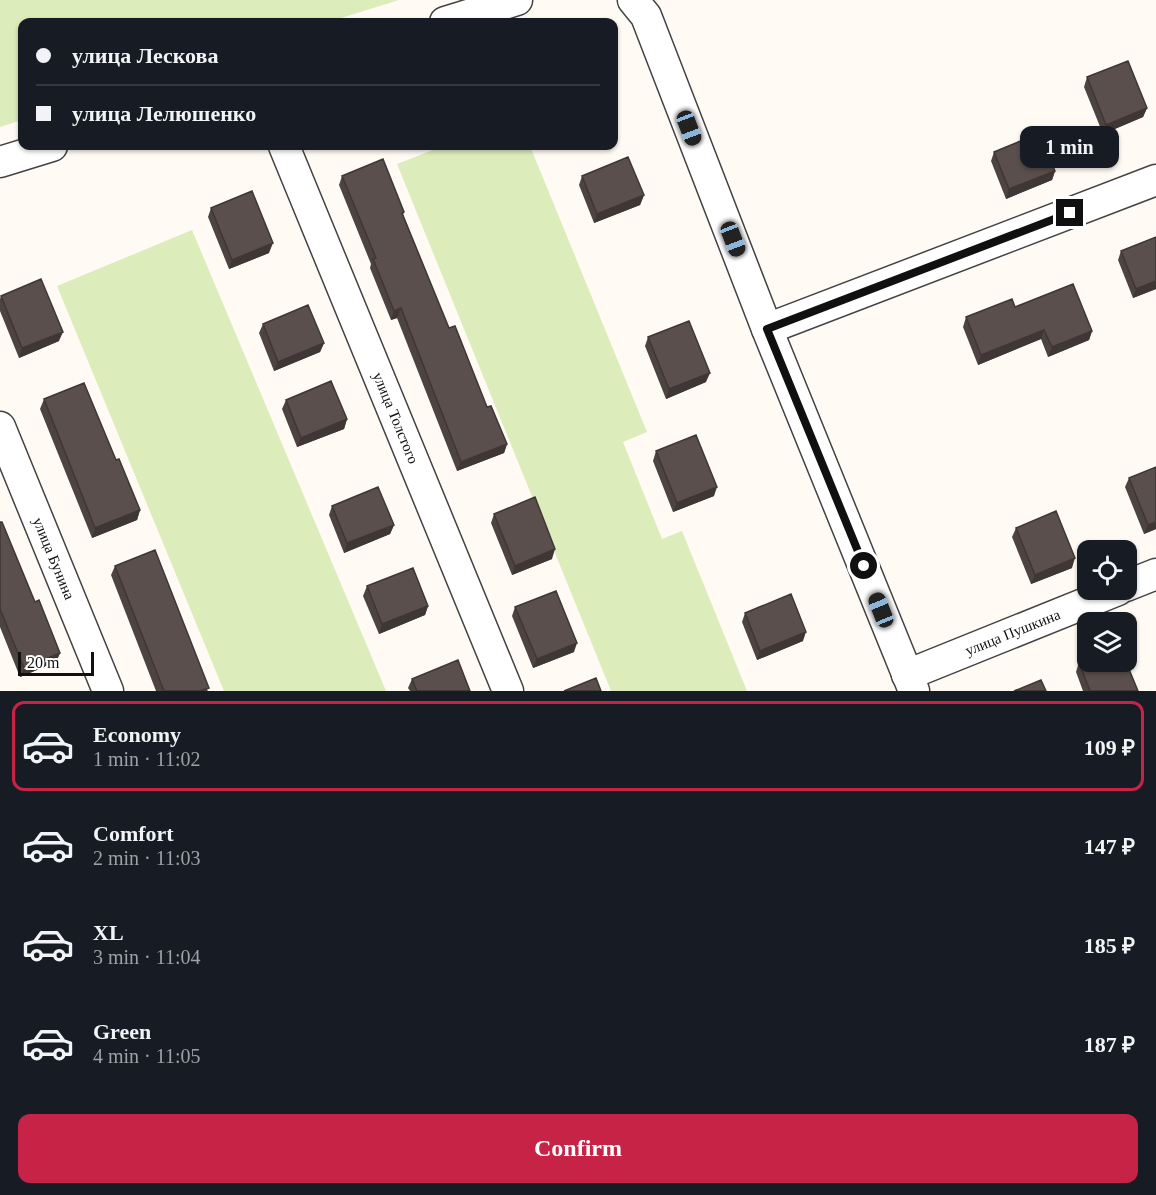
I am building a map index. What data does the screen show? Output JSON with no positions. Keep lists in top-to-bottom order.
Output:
{
  "streets": {
    "street": ["улица Толстого", "улица Бунина", "улица Пушкина"]
  },
  "scale_bar": "20 m",
  "page": {
    "banner": ["улица Лескова", "улица Лелюшенко"],
    "bubble": "1 min",
    "scale": "20 m",
    "list": [
      {
        "name": "Economy",
        "note": "1 min · 11:02",
        "value": "109 ₽"
      },
      {
        "name": "Comfort",
        "note": "2 min · 11:03",
        "value": "147 ₽"
      },
      {
        "name": "XL",
        "note": "3 min · 11:04",
        "value": "185 ₽"
      },
      {
        "name": "Green",
        "note": "4 min · 11:05",
        "value": "187 ₽"
      }
    ],
    "buttons": "Confirm"
  }
}
